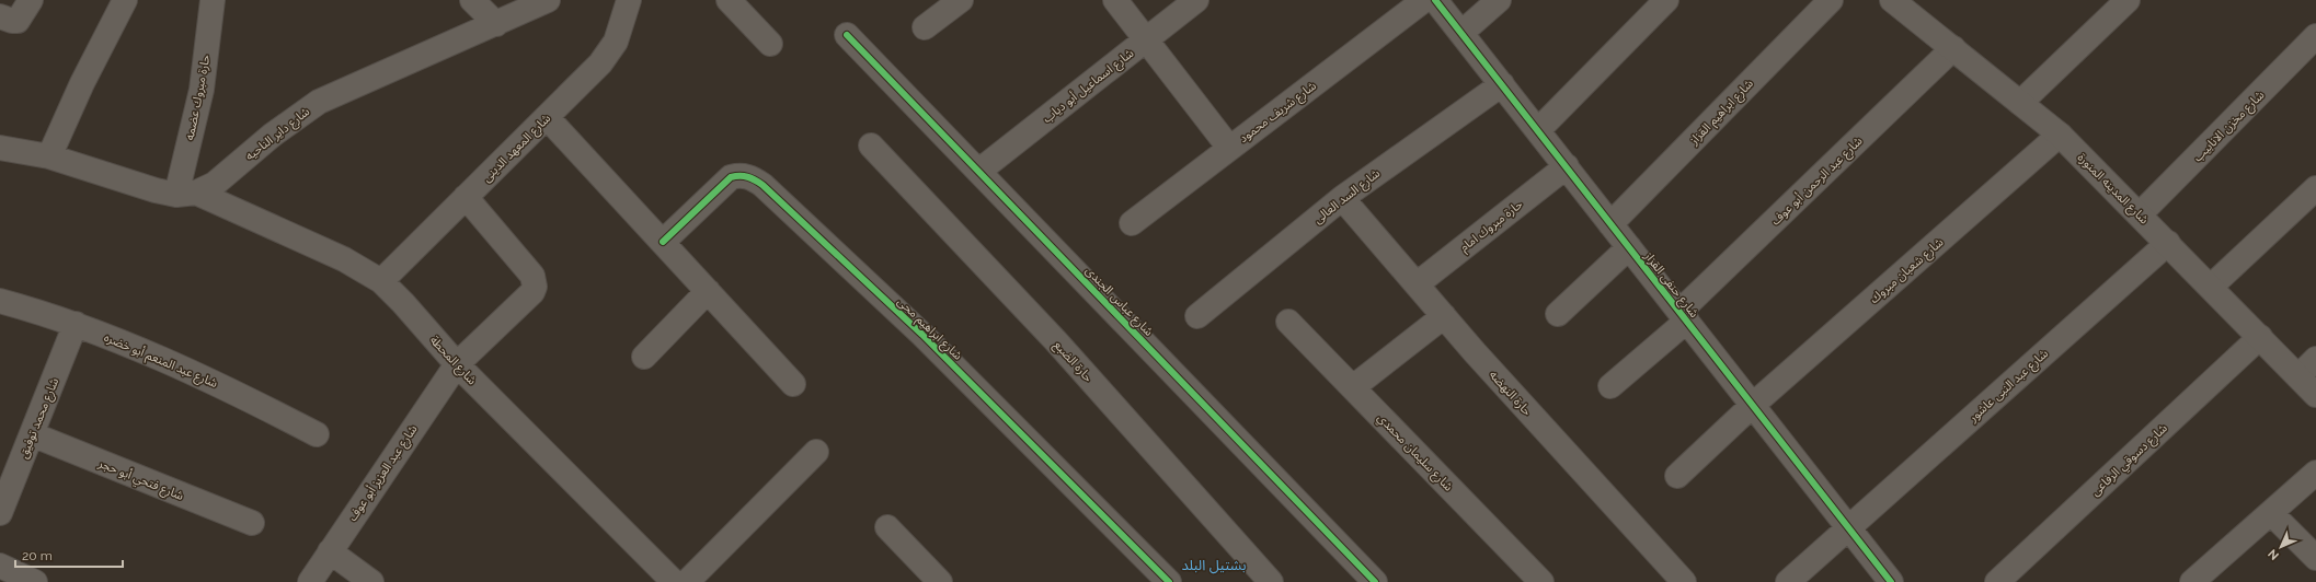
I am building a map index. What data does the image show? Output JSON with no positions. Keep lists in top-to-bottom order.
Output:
{
  "streets": {
    "street": [
      "شارع اسماعيل أبو دياب",
      "حارة مبروك عضمه",
      "شارع شريف محمود",
      "شارع ابراهيم القزاز",
      "شارع مخزن الانابيب",
      "شارع داير الناحيه",
      "شارع المعهد الدينى",
      "شارع عبد الرحمن أبو عوف",
      "شارع المدينه المنورة",
      "شارع السد العالى",
      "حارة مبروك امام",
      "شارع شعبان مبروك",
      "شارع حنفى القزاز",
      "شارع عباس الجندى",
      "شارع ابراهيم محى",
      "شارع عبد المنعم أبو خضره",
      "شارع المحطة",
      "حارة الضبع",
      "شارع عبد النبى عاشور",
      "حارة النهضه",
      "شارع محمد توفيق",
      "شارع سليمان محمدي",
      "شارع دسوقي الرفاعى",
      "شارع عبد العزيز أبو عوف",
      "شارع فتحي أبو حجر"
    ]
  },
  "crossings": [
    ["شارع اسماعيل أبو دياب", "شارع عباس الجندى"],
    ["حارة مبروك عضمه", "شارع داير الناحيه"],
    ["حارة مبروك عضمه", "شارع المحطة"],
    ["شارع ابراهيم القزاز", "شارع حنفى القزاز"],
    ["شارع مخزن الانابيب", "شارع المدينه المنورة"],
    ["شارع داير الناحيه", "شارع المحطة"],
    ["شارع المعهد الدينى", "شارع المحطة"],
    ["شارع المعهد الدينى", "شارع عبد العزيز أبو عوف"],
    ["شارع عبد الرحمن أبو عوف", "شارع المدينه المنورة"],
    ["شارع عبد الرحمن أبو عوف", "شارع حنفى القزاز"],
    ["شارع المدينه المنورة", "شارع شعبان مبروك"],
    ["شارع المدينه المنورة", "شارع عبد النبى عاشور"],
    ["شارع المدينه المنورة", "شارع دسوقي الرفاعى"],
    ["شارع السد العالى", "شارع حنفى القزاز"],
    ["شارع السد العالى", "حارة النهضه"],
    ["حارة مبروك امام", "شارع حنفى القزاز"],
    ["حارة مبروك امام", "حارة النهضه"],
    ["شارع شعبان مبروك", "شارع حنفى القزاز"],
    ["شارع حنفى القزاز", "شارع عبد النبى عاشور"],
    ["شارع عبد المنعم أبو خضره", "شارع محمد توفيق"],
    ["شارع المحطة", "شارع عبد العزيز أبو عوف"],
    ["شارع محمد توفيق", "شارع فتحي أبو حجر"]
  ],
  "districts": ["بشتيل البلد"],
  "scale_bar": "20 m",
  "north": "bottom left"
}
